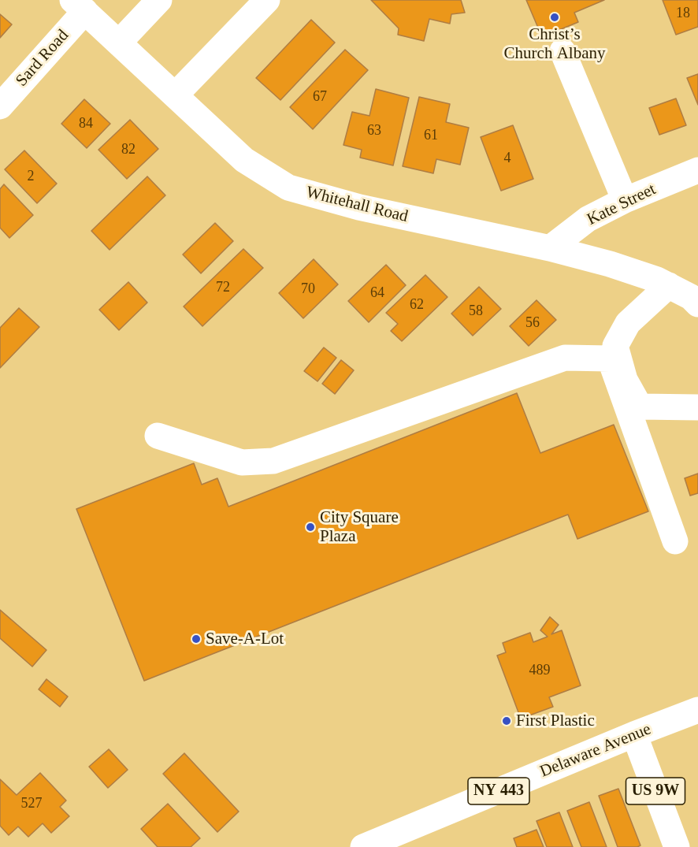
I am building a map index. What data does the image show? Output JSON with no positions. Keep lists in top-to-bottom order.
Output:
{
  "streets": {
    "street": [
      "Sard Road",
      "Whitehall Road",
      "Kate Street",
      "Delaware Avenue",
      "NY 443",
      "US 9W"
    ]
  },
  "crossings": [
    ["Sard Road", "Whitehall Road"],
    ["Whitehall Road", "Kate Street"],
    ["Delaware Avenue", "US 9W"]
  ],
  "places": [
    "Christ’s Church Albany",
    "City Square Plaza",
    "Save-A-Lot",
    "First Plastic"
  ],
  "house_numbers": [
    "18",
    "67",
    "84",
    "63",
    "61",
    "82",
    "4",
    "2",
    "72",
    "70",
    "64",
    "62",
    "58",
    "56",
    "489",
    "527"
  ]
}
